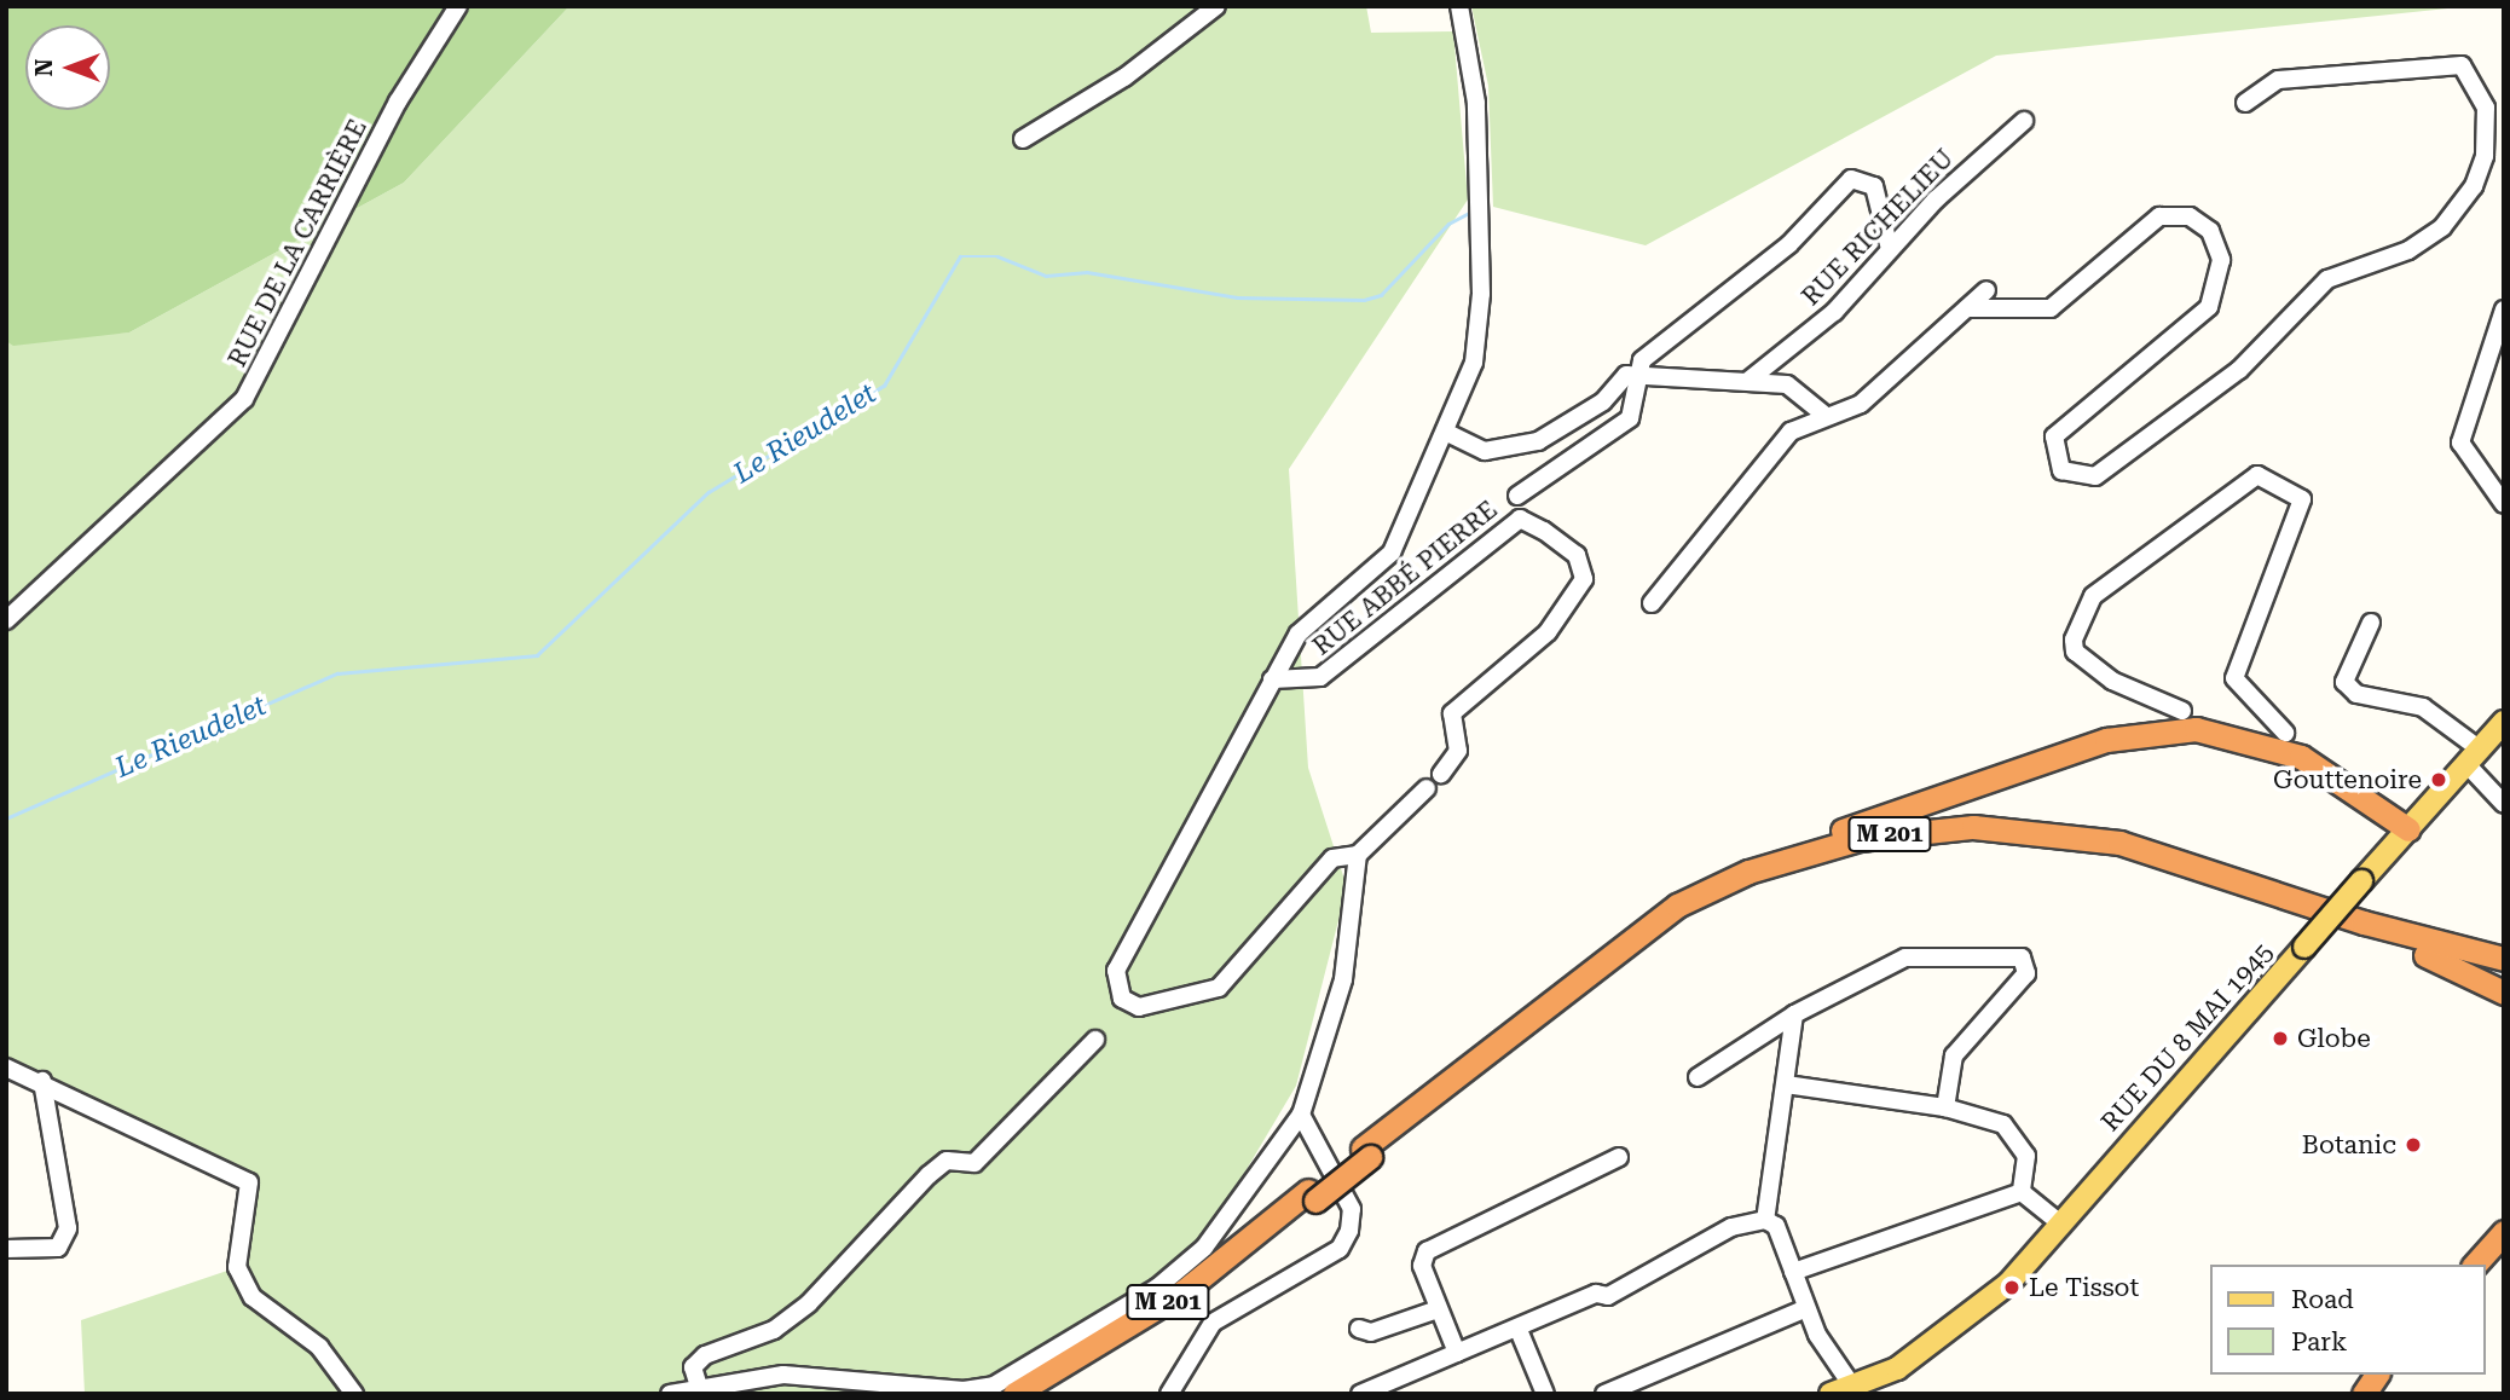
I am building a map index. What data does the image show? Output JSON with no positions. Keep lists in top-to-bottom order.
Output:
{
  "streets": {
    "highway": ["M 201"],
    "main road": ["RUE DU 8 MAI 1945"],
    "street": ["RUE RICHELIEU", "RUE DE LA CARRIÈRE", "RUE ABBÉ PIERRE"]
  },
  "water": ["Le Rieudelet"],
  "places": [
    "Gouttenoire",
    "Globe",
    "Botanic",
    "Le Tissot"
  ],
  "legend": ["Road", "Park"],
  "north": "left"
}
